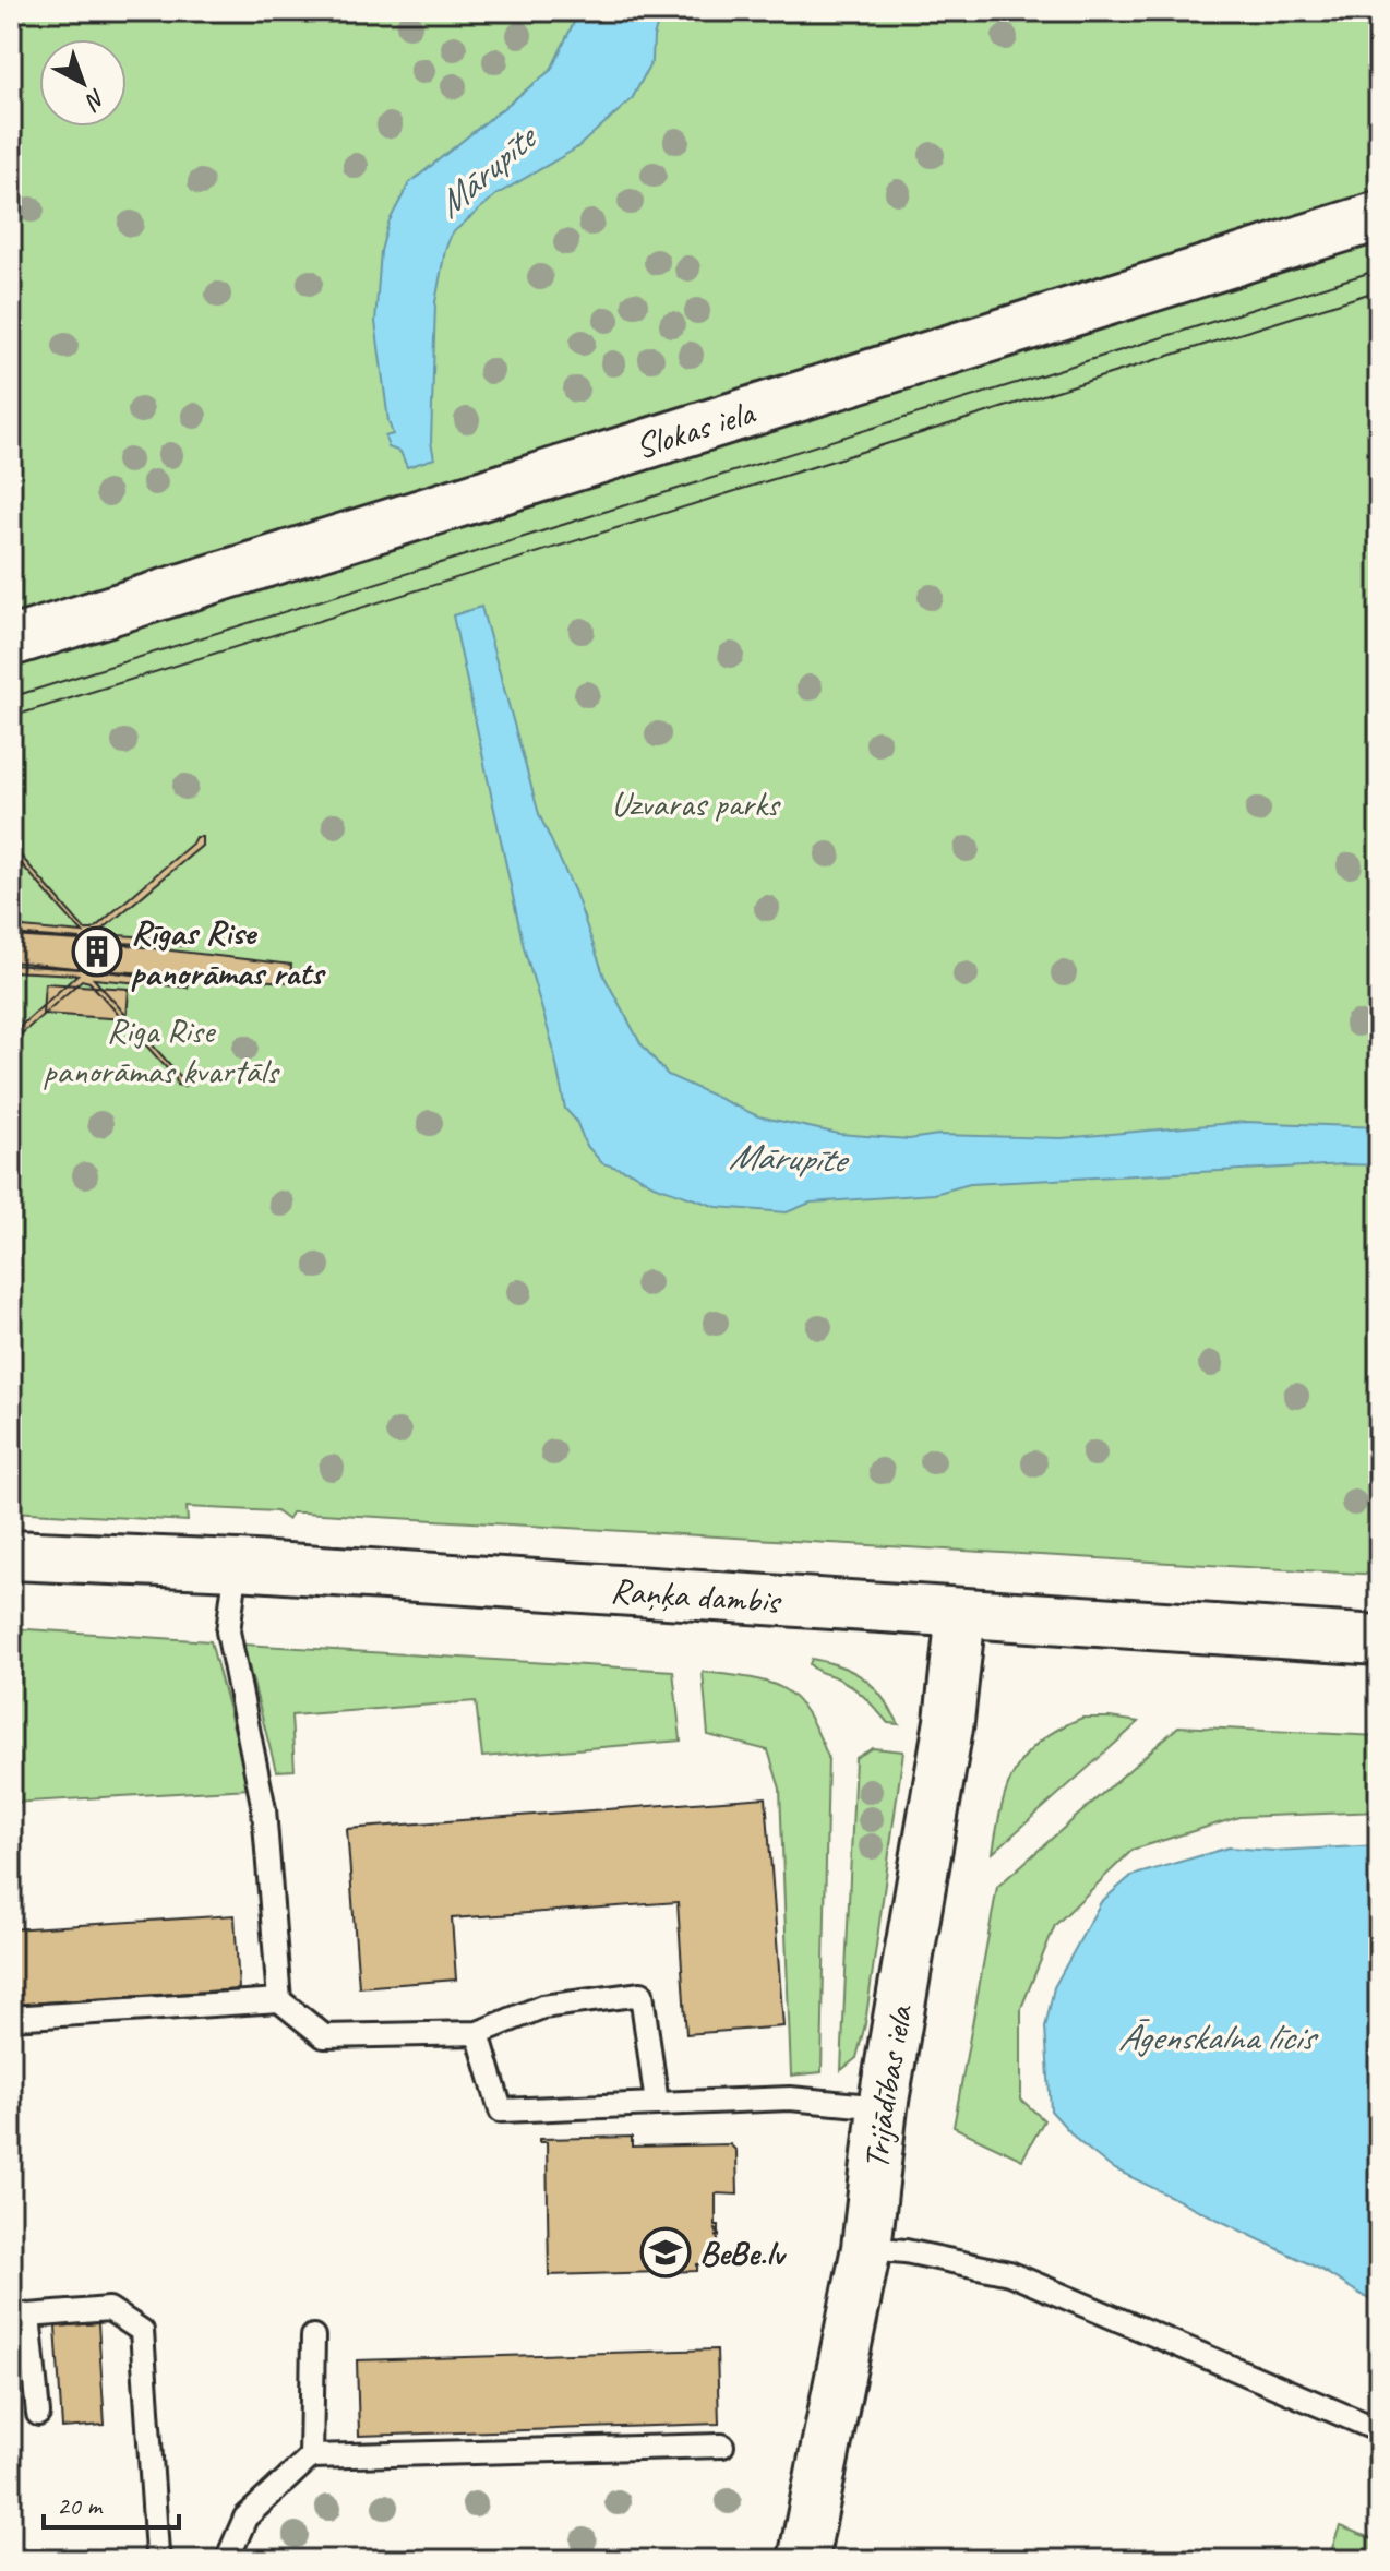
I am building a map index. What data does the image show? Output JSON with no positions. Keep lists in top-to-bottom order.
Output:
{
  "streets": {
    "main road": ["Slokas iela", "Raņķa dambis", "Trijādības iela"]
  },
  "crossings": [
    ["Raņķa dambis", "Trijādības iela"]
  ],
  "water": ["Mārupīte", "Āgenskalna līcis"],
  "parks": ["Uzvaras parks", "Riga Rise panorāmas kvartāls"],
  "places": {
    "building": ["Rīgas Rise panorāmas rats"],
    "school or university": ["BeBe.lv"]
  },
  "scale_bar": "20 m",
  "north": "bottom right"
}
